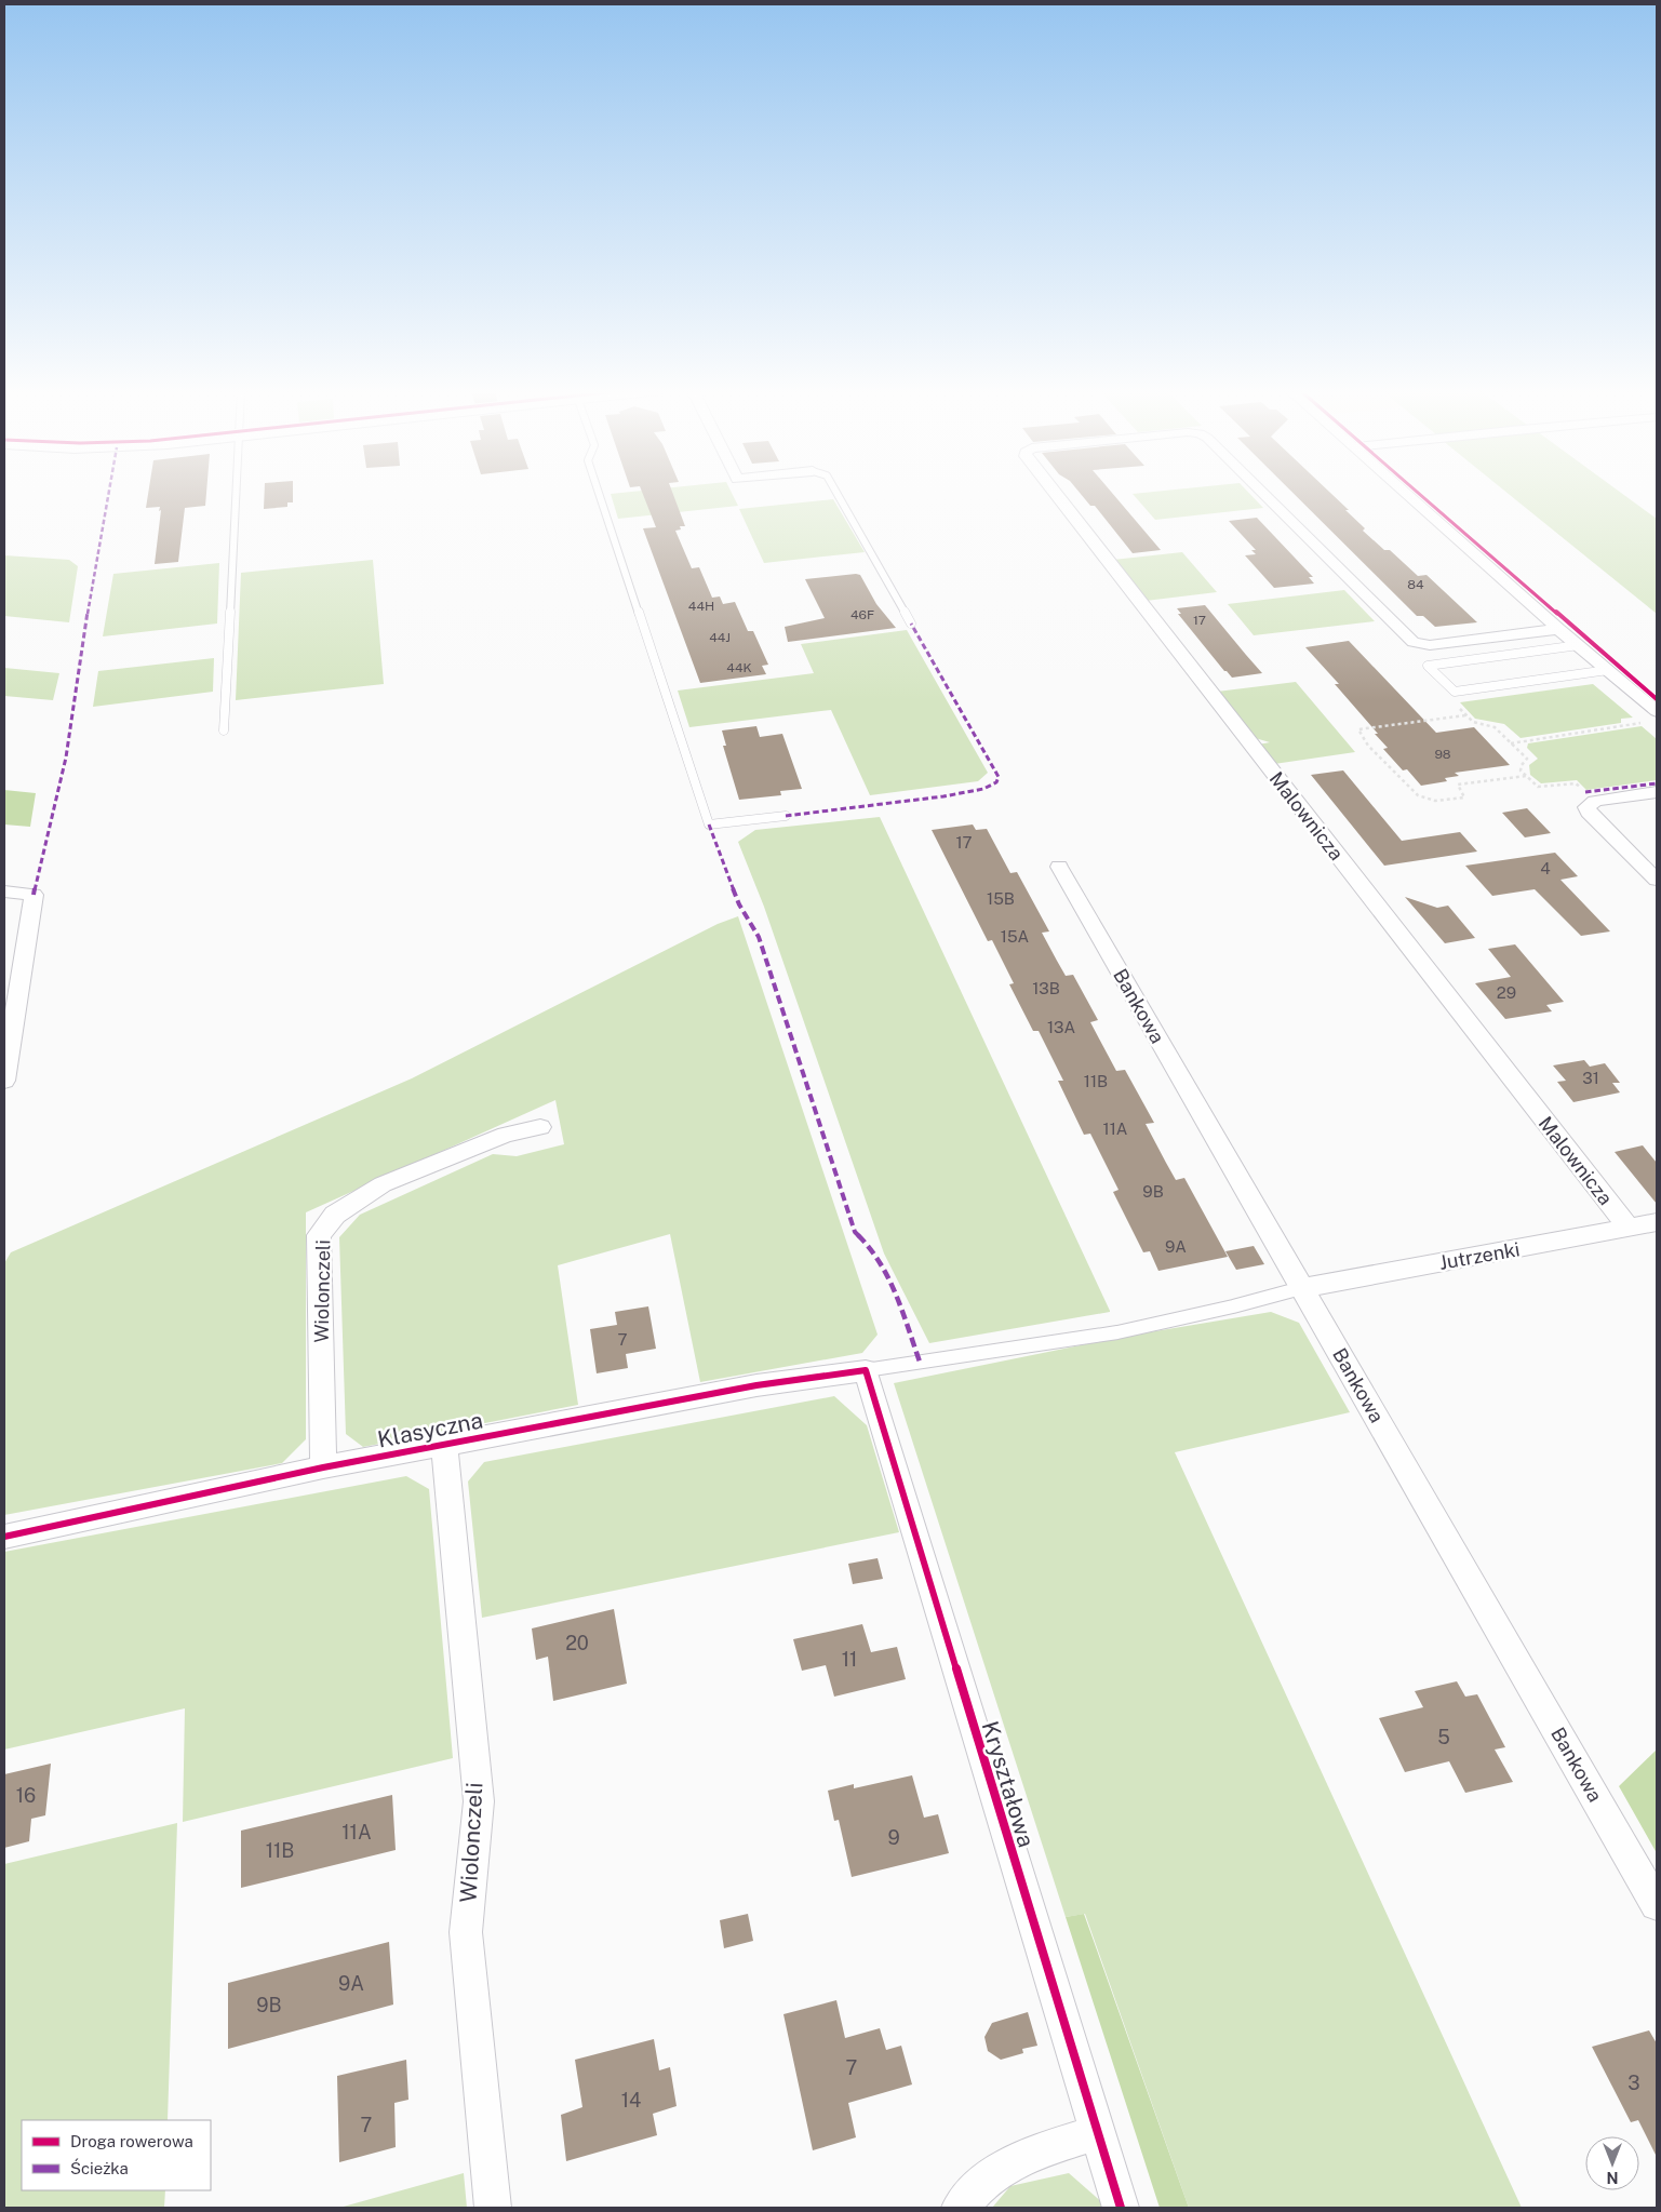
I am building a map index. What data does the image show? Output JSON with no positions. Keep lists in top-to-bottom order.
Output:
{
  "streets": {
    "street": [
      "Malownicza",
      "Bankowa",
      "Jutrzenki",
      "Wiolonczeli",
      "Klasyczna",
      "Kryształowa"
    ]
  },
  "crossings": [
    ["Malownicza", "Jutrzenki"],
    ["Bankowa", "Jutrzenki"],
    ["Wiolonczeli", "Klasyczna"],
    ["Klasyczna", "Kryształowa"]
  ],
  "house_numbers": [
    "84",
    "44H",
    "46F",
    "17",
    "44J",
    "44K",
    "98",
    "17",
    "4",
    "15B",
    "15A",
    "13B",
    "29",
    "13A",
    "31",
    "11B",
    "11A",
    "9B",
    "9A",
    "7",
    "20",
    "11",
    "5",
    "16",
    "11A",
    "9",
    "11B",
    "9A",
    "9B",
    "7",
    "3",
    "14",
    "7"
  ],
  "legend": ["Droga rowerowa", "Ścieżka"],
  "north": "bottom"
}
